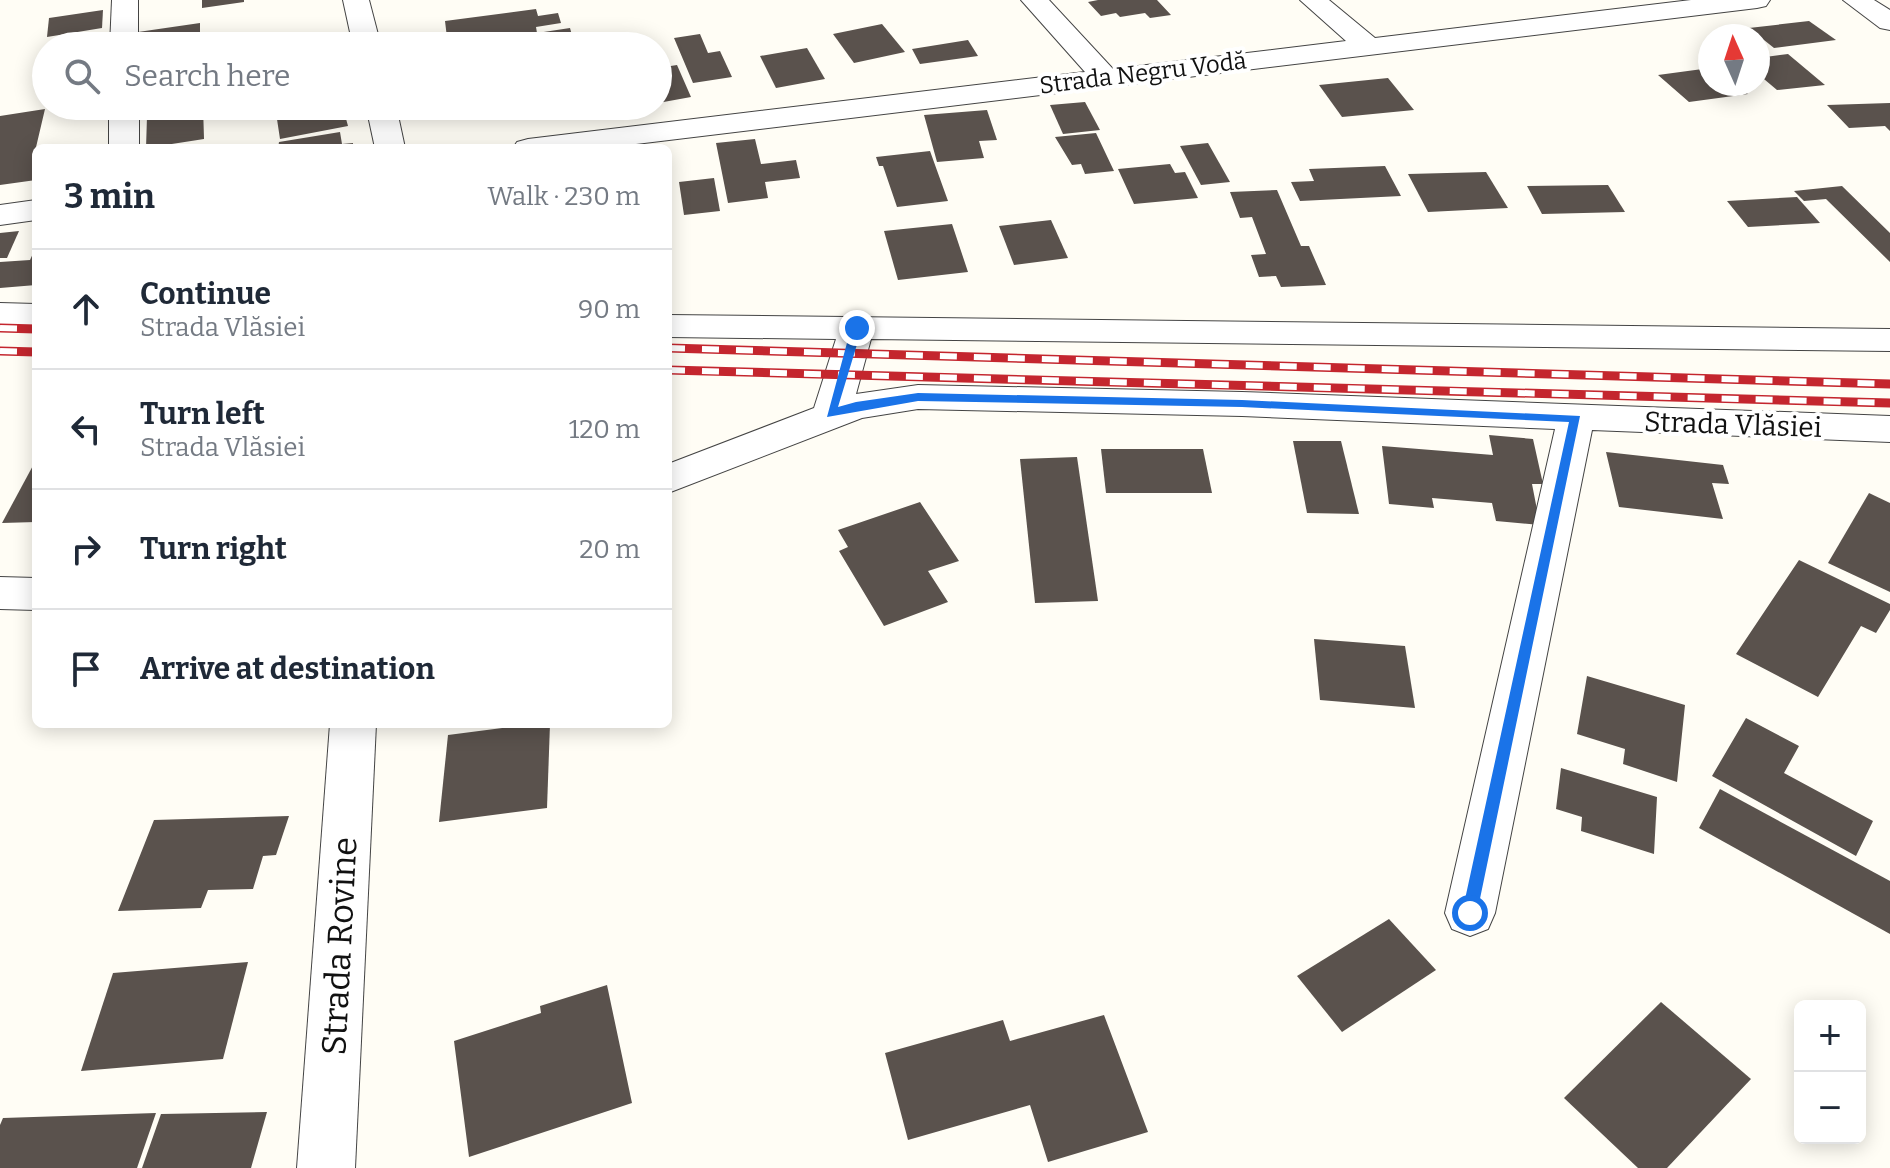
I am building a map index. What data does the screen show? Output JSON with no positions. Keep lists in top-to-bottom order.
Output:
{
  "streets": {
    "street": ["Strada Negru Vodă", "Strada Vlăsiei", "Strada Rovine"]
  },
  "north": "top",
  "page": {
    "search": "Search here",
    "heading": ["3 min", "Walk · 230 m"],
    "list": [
      ["Continue", "Strada Vlăsiei", "90 m"],
      ["Turn left", "Strada Vlăsiei", "120 m"],
      ["Turn right", "20 m"],
      "Arrive at destination"
    ],
    "map_buttons": ["+", "−"]
  }
}
